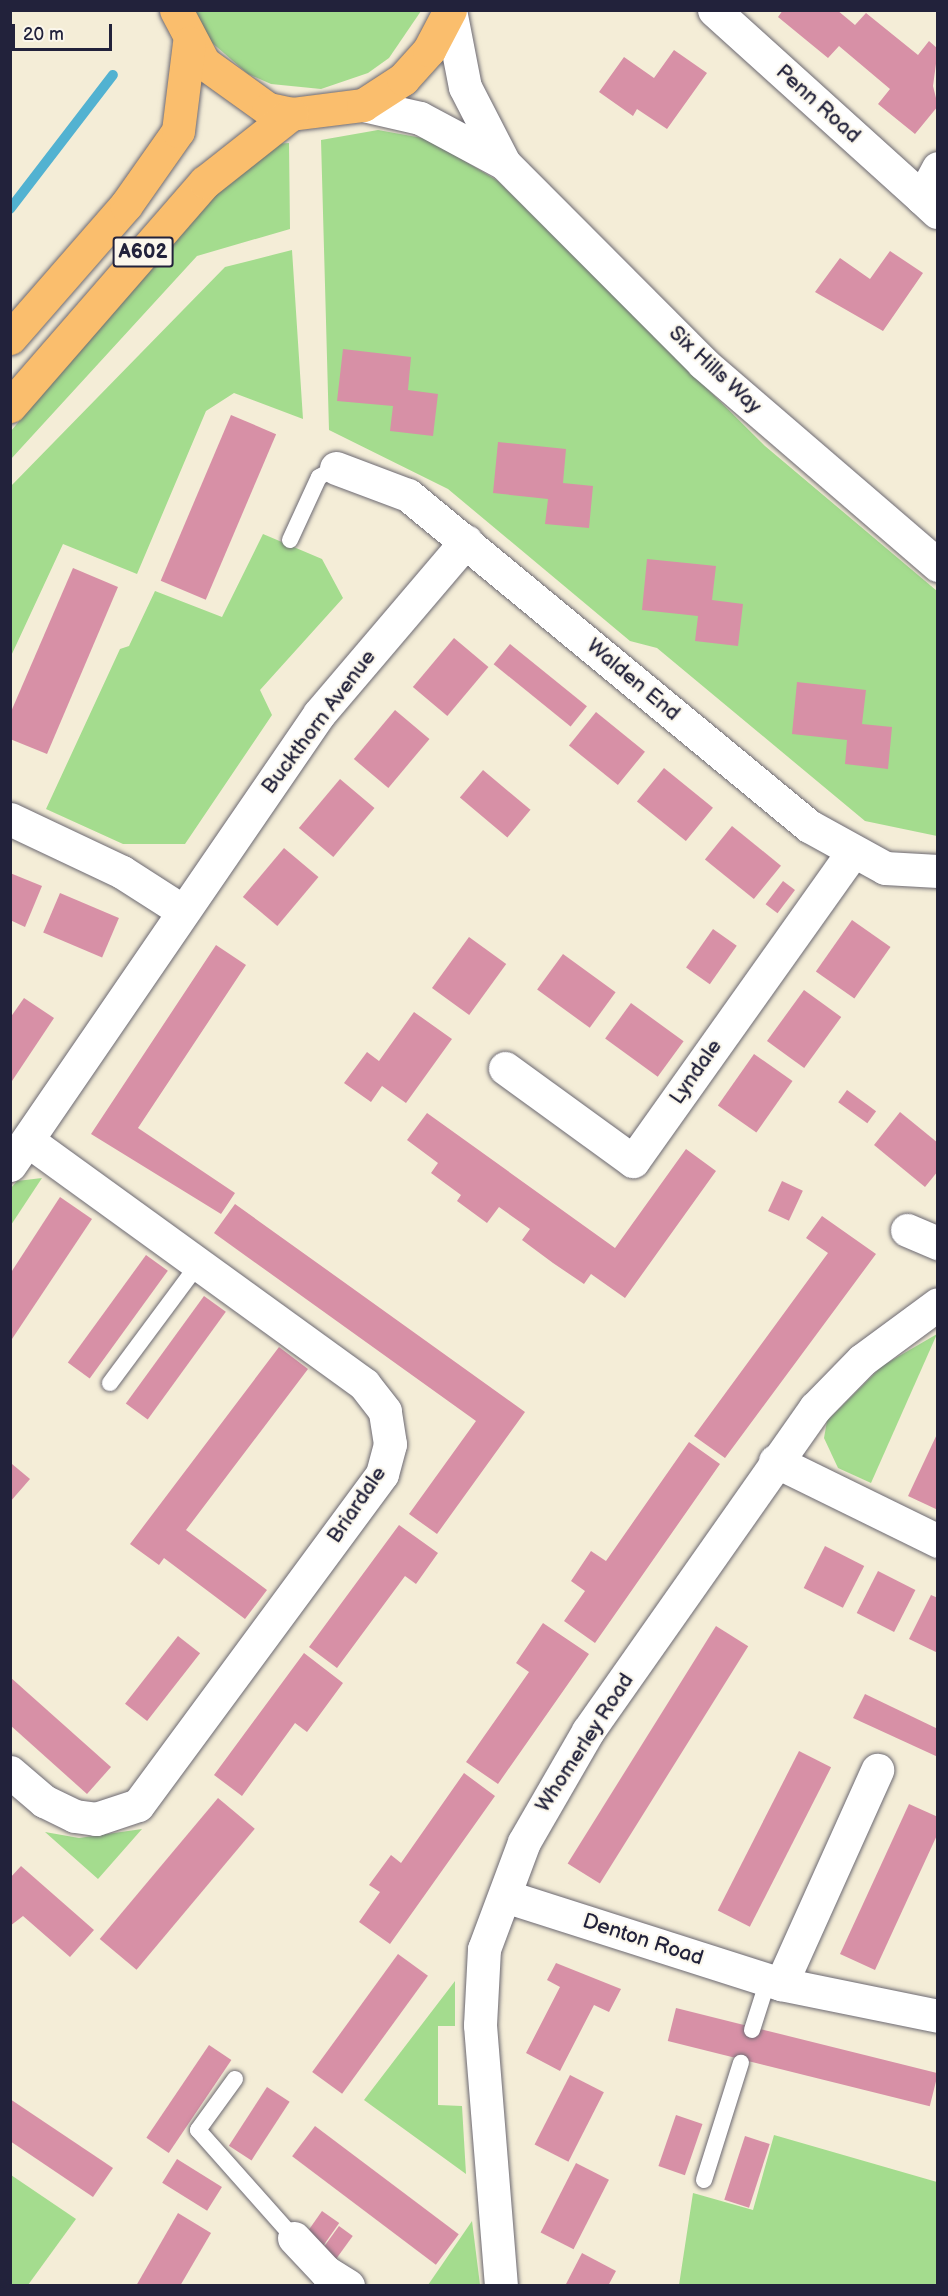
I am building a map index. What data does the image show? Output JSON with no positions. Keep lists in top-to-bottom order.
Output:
{
  "streets": {
    "main road": ["A602"],
    "street": [
      "Penn Road",
      "Six Hills Way",
      "Walden End",
      "Buckthorn Avenue",
      "Lyndale",
      "Briardale",
      "Whomerley Road",
      "Denton Road"
    ]
  },
  "crossings": [
    ["A602", "Six Hills Way"],
    ["Walden End", "Buckthorn Avenue"],
    ["Walden End", "Lyndale"],
    ["Buckthorn Avenue", "Briardale"],
    ["Whomerley Road", "Denton Road"]
  ],
  "scale_bar": "20 m"
}
